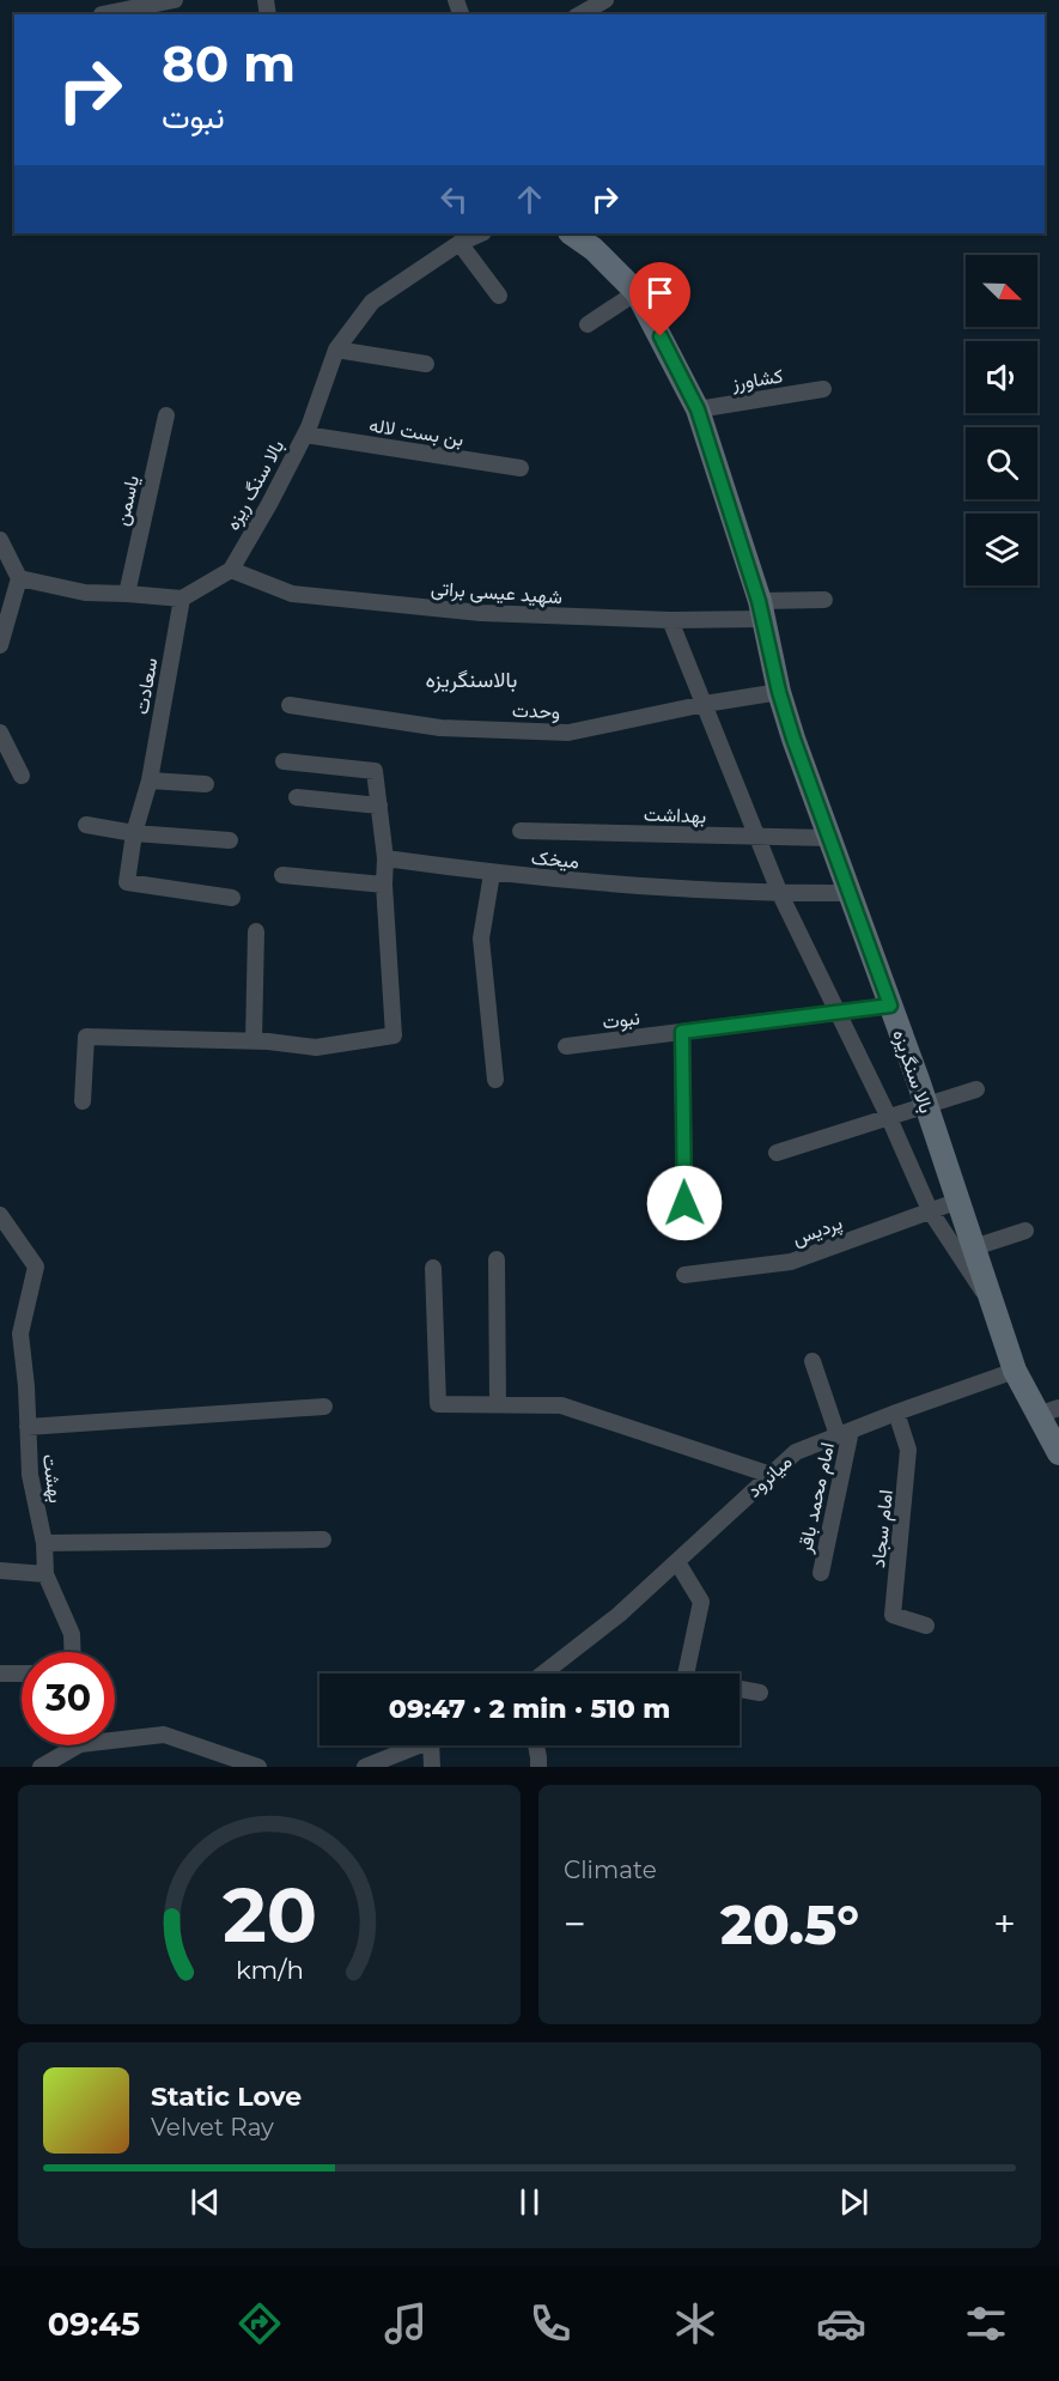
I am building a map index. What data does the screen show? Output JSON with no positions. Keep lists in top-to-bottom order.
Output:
{
  "streets": {
    "street": [
      "کشاورز",
      "بن بست لاله",
      "بالا سنگ ریزه",
      "یاسمن",
      "شهید عیسی براتی",
      "سعادت",
      "وحدت",
      "بهداشت",
      "میخک",
      "نبوت",
      "بالا سنگریزه",
      "پردیس",
      "میانرود",
      "بهشت",
      "امام محمد باقر",
      "امام سجاد"
    ]
  },
  "crossings": [
    ["کشاورز", "بالا سنگریزه"],
    ["بن بست لاله", "بالا سنگ ریزه"],
    ["بالا سنگ ریزه", "شهید عیسی براتی"],
    ["بالا سنگ ریزه", "سعادت"],
    ["شهید عیسی براتی", "بالا سنگریزه"],
    ["وحدت", "بالا سنگریزه"],
    ["بهداشت", "بالا سنگریزه"],
    ["میخک", "بالا سنگریزه"],
    ["نبوت", "بالا سنگریزه"],
    ["بالا سنگریزه", "پردیس"],
    ["بالا سنگریزه", "میانرود"],
    ["میانرود", "امام محمد باقر"],
    ["میانرود", "امام سجاد"]
  ],
  "districts": ["بالاسنگریزه"],
  "north": "bottom right",
  "page": {
    "turn": ["80 m", "نبوت"],
    "limit": "30",
    "trip": "09:47 · 2 min · 510 m",
    "tile": "Climate",
    "heat": ["−", "20.5°", "+"],
    "song": ["Static Love", "Velvet Ray"],
    "tabs": "09:45",
    "gauge": ["20", "km/h"]
  }
}
